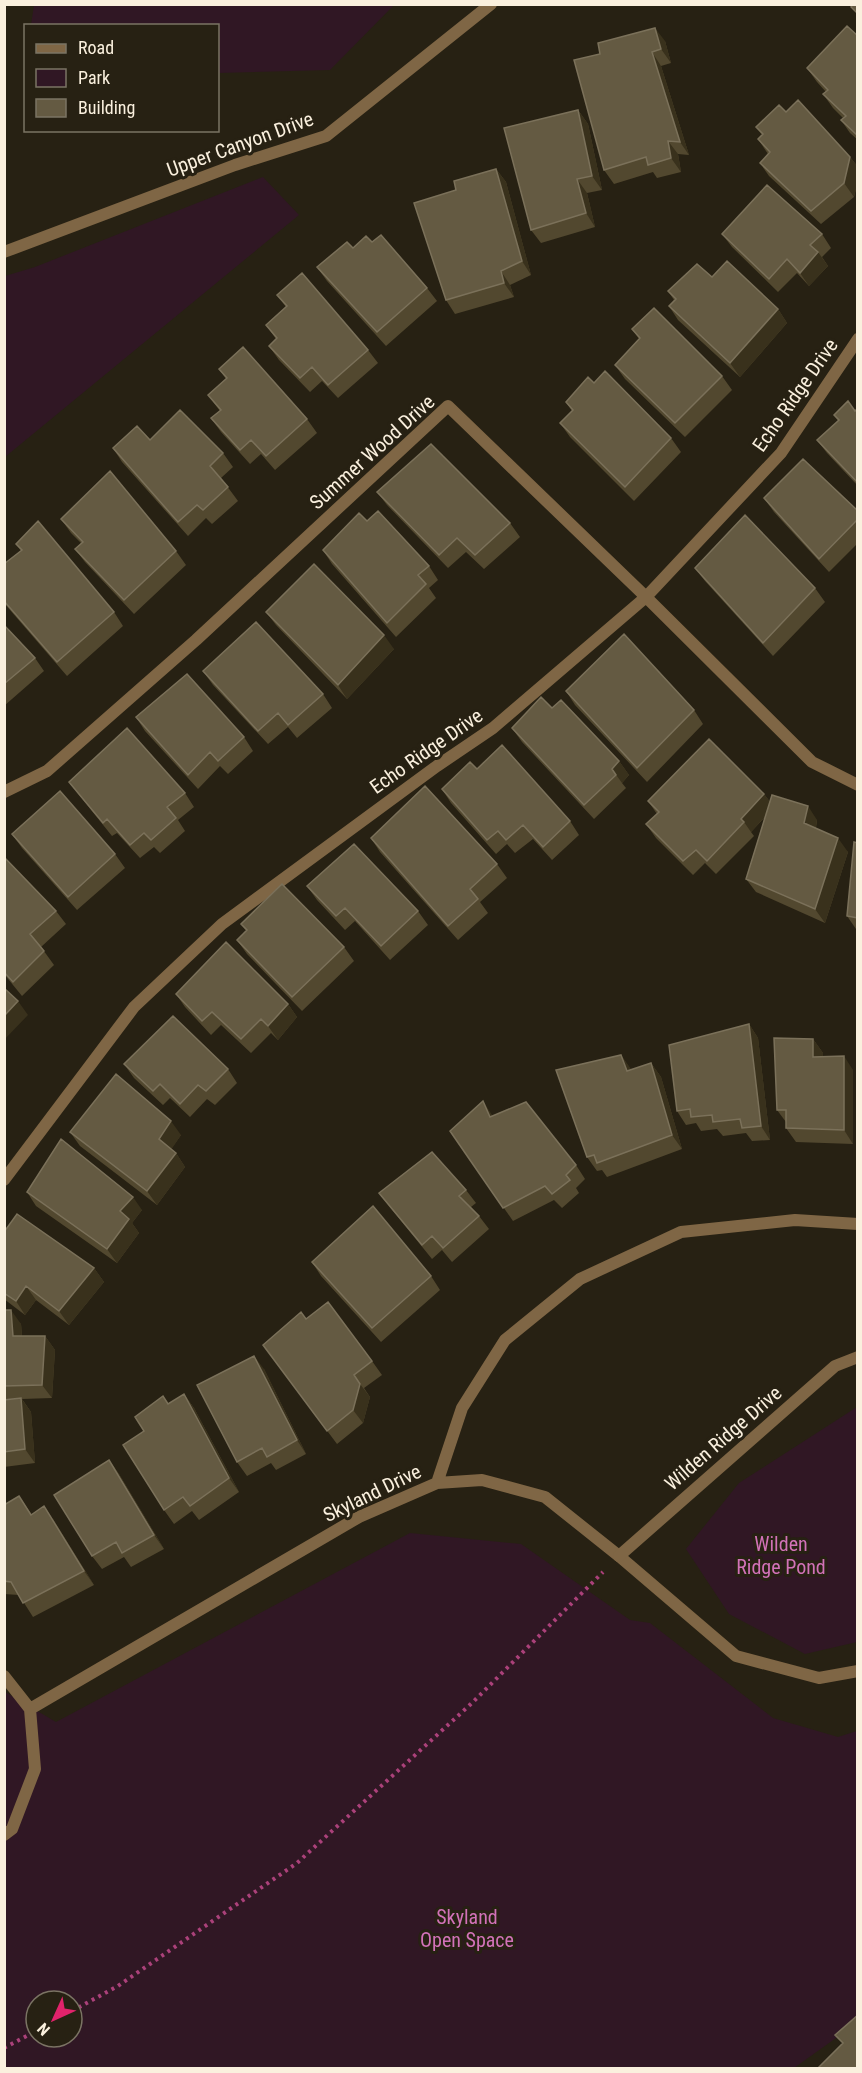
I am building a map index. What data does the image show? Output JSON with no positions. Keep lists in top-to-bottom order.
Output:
{
  "streets": {
    "street": [
      "Upper Canyon Drive",
      "Echo Ridge Drive",
      "Summer Wood Drive",
      "Wilden Ridge Drive",
      "Skyland Drive"
    ]
  },
  "crossings": [
    ["Echo Ridge Drive", "Summer Wood Drive"],
    ["Wilden Ridge Drive", "Skyland Drive"]
  ],
  "parks": ["Wilden Ridge Pond", "Skyland Open Space"],
  "legend": ["Road", "Park", "Building"],
  "north": "bottom left"
}
